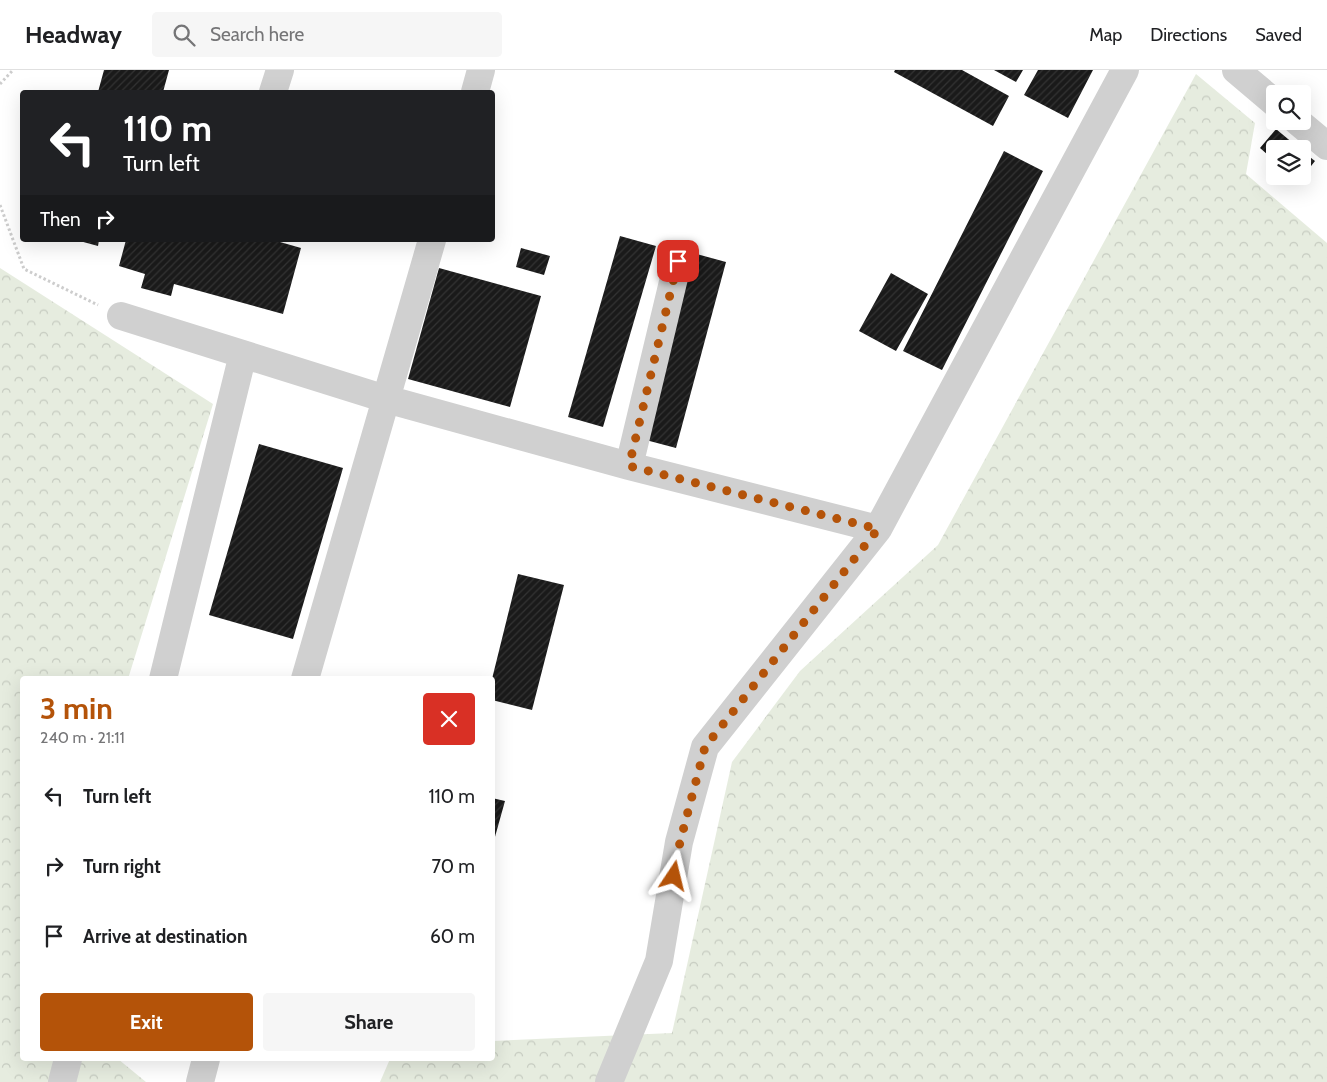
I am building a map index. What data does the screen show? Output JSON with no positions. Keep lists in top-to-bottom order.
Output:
{
  "page": {
    "header": "Headway",
    "search": "Search here",
    "nav": ["Map", "Directions", "Saved"],
    "turn": ["110 m", "Turn left"],
    "then": "Then",
    "heading": ["3 min", "240 m · 21:11"],
    "list": [
      {
        "name": "Turn left",
        "value": "110 m"
      },
      {
        "name": "Turn right",
        "value": "70 m"
      },
      {
        "name": "Arrive at destination",
        "value": "60 m"
      }
    ],
    "buttons": ["Exit", "Share"]
  }
}
